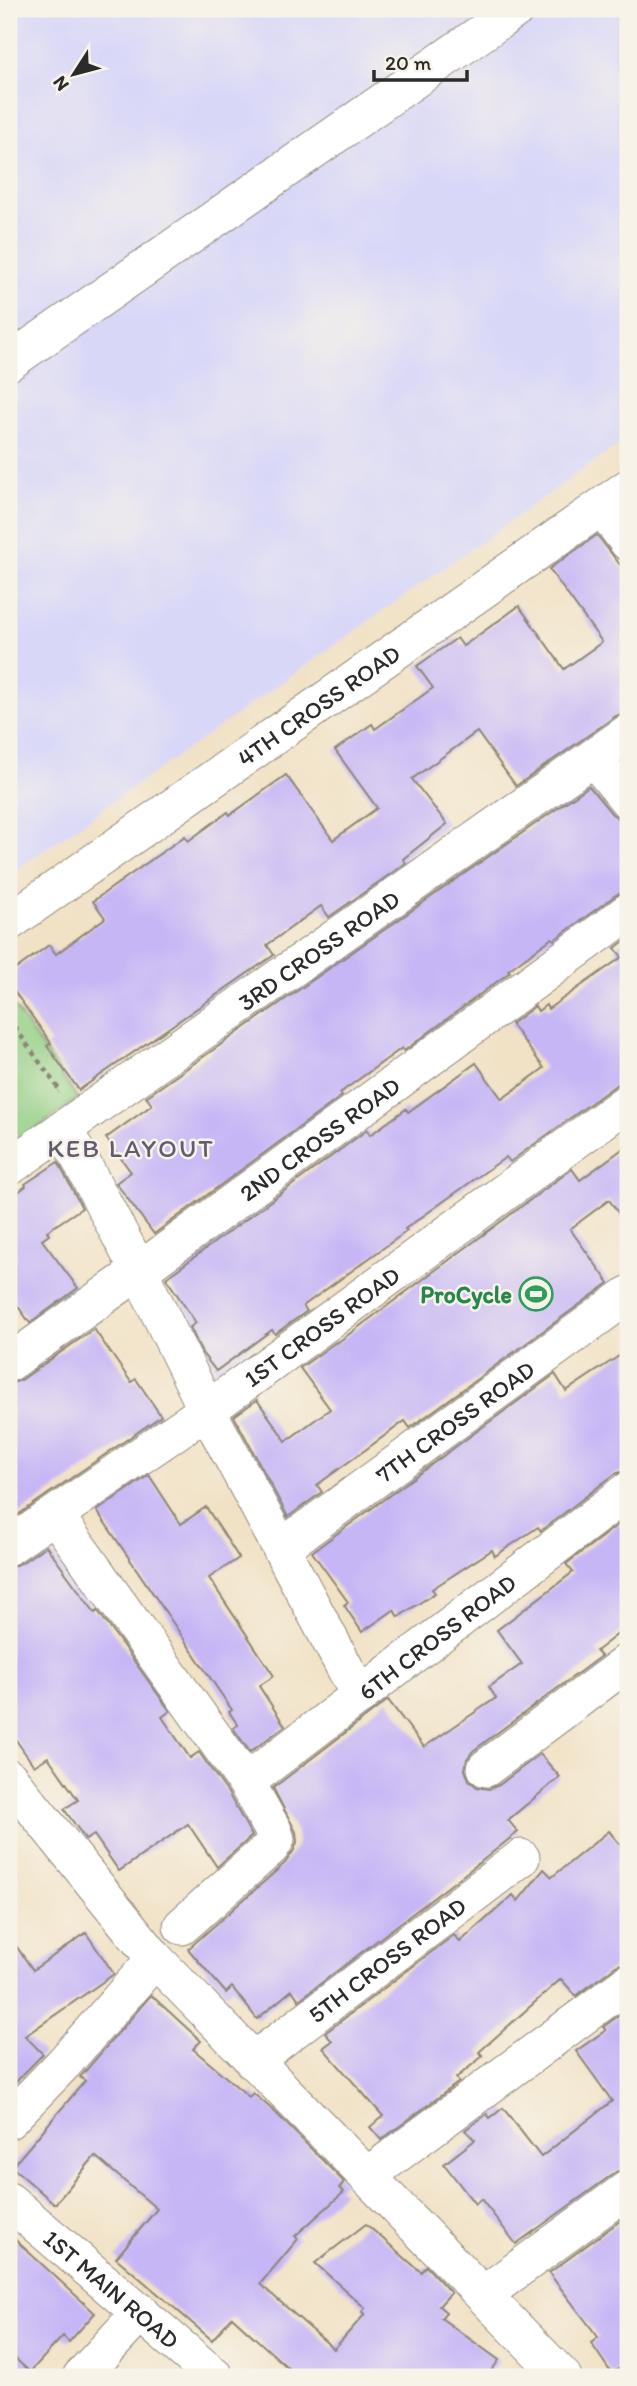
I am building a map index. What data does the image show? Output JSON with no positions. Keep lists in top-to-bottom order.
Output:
{
  "streets": {
    "street": [
      "4TH CROSS ROAD",
      "3RD CROSS ROAD",
      "2ND CROSS ROAD",
      "1ST CROSS ROAD",
      "7TH CROSS ROAD",
      "6TH CROSS ROAD",
      "5TH CROSS ROAD",
      "1ST MAIN ROAD"
    ]
  },
  "districts": ["KEB LAYOUT"],
  "places": {
    "sports": ["ProCycle"]
  },
  "scale_bar": "20 m",
  "north": "bottom left"
}
